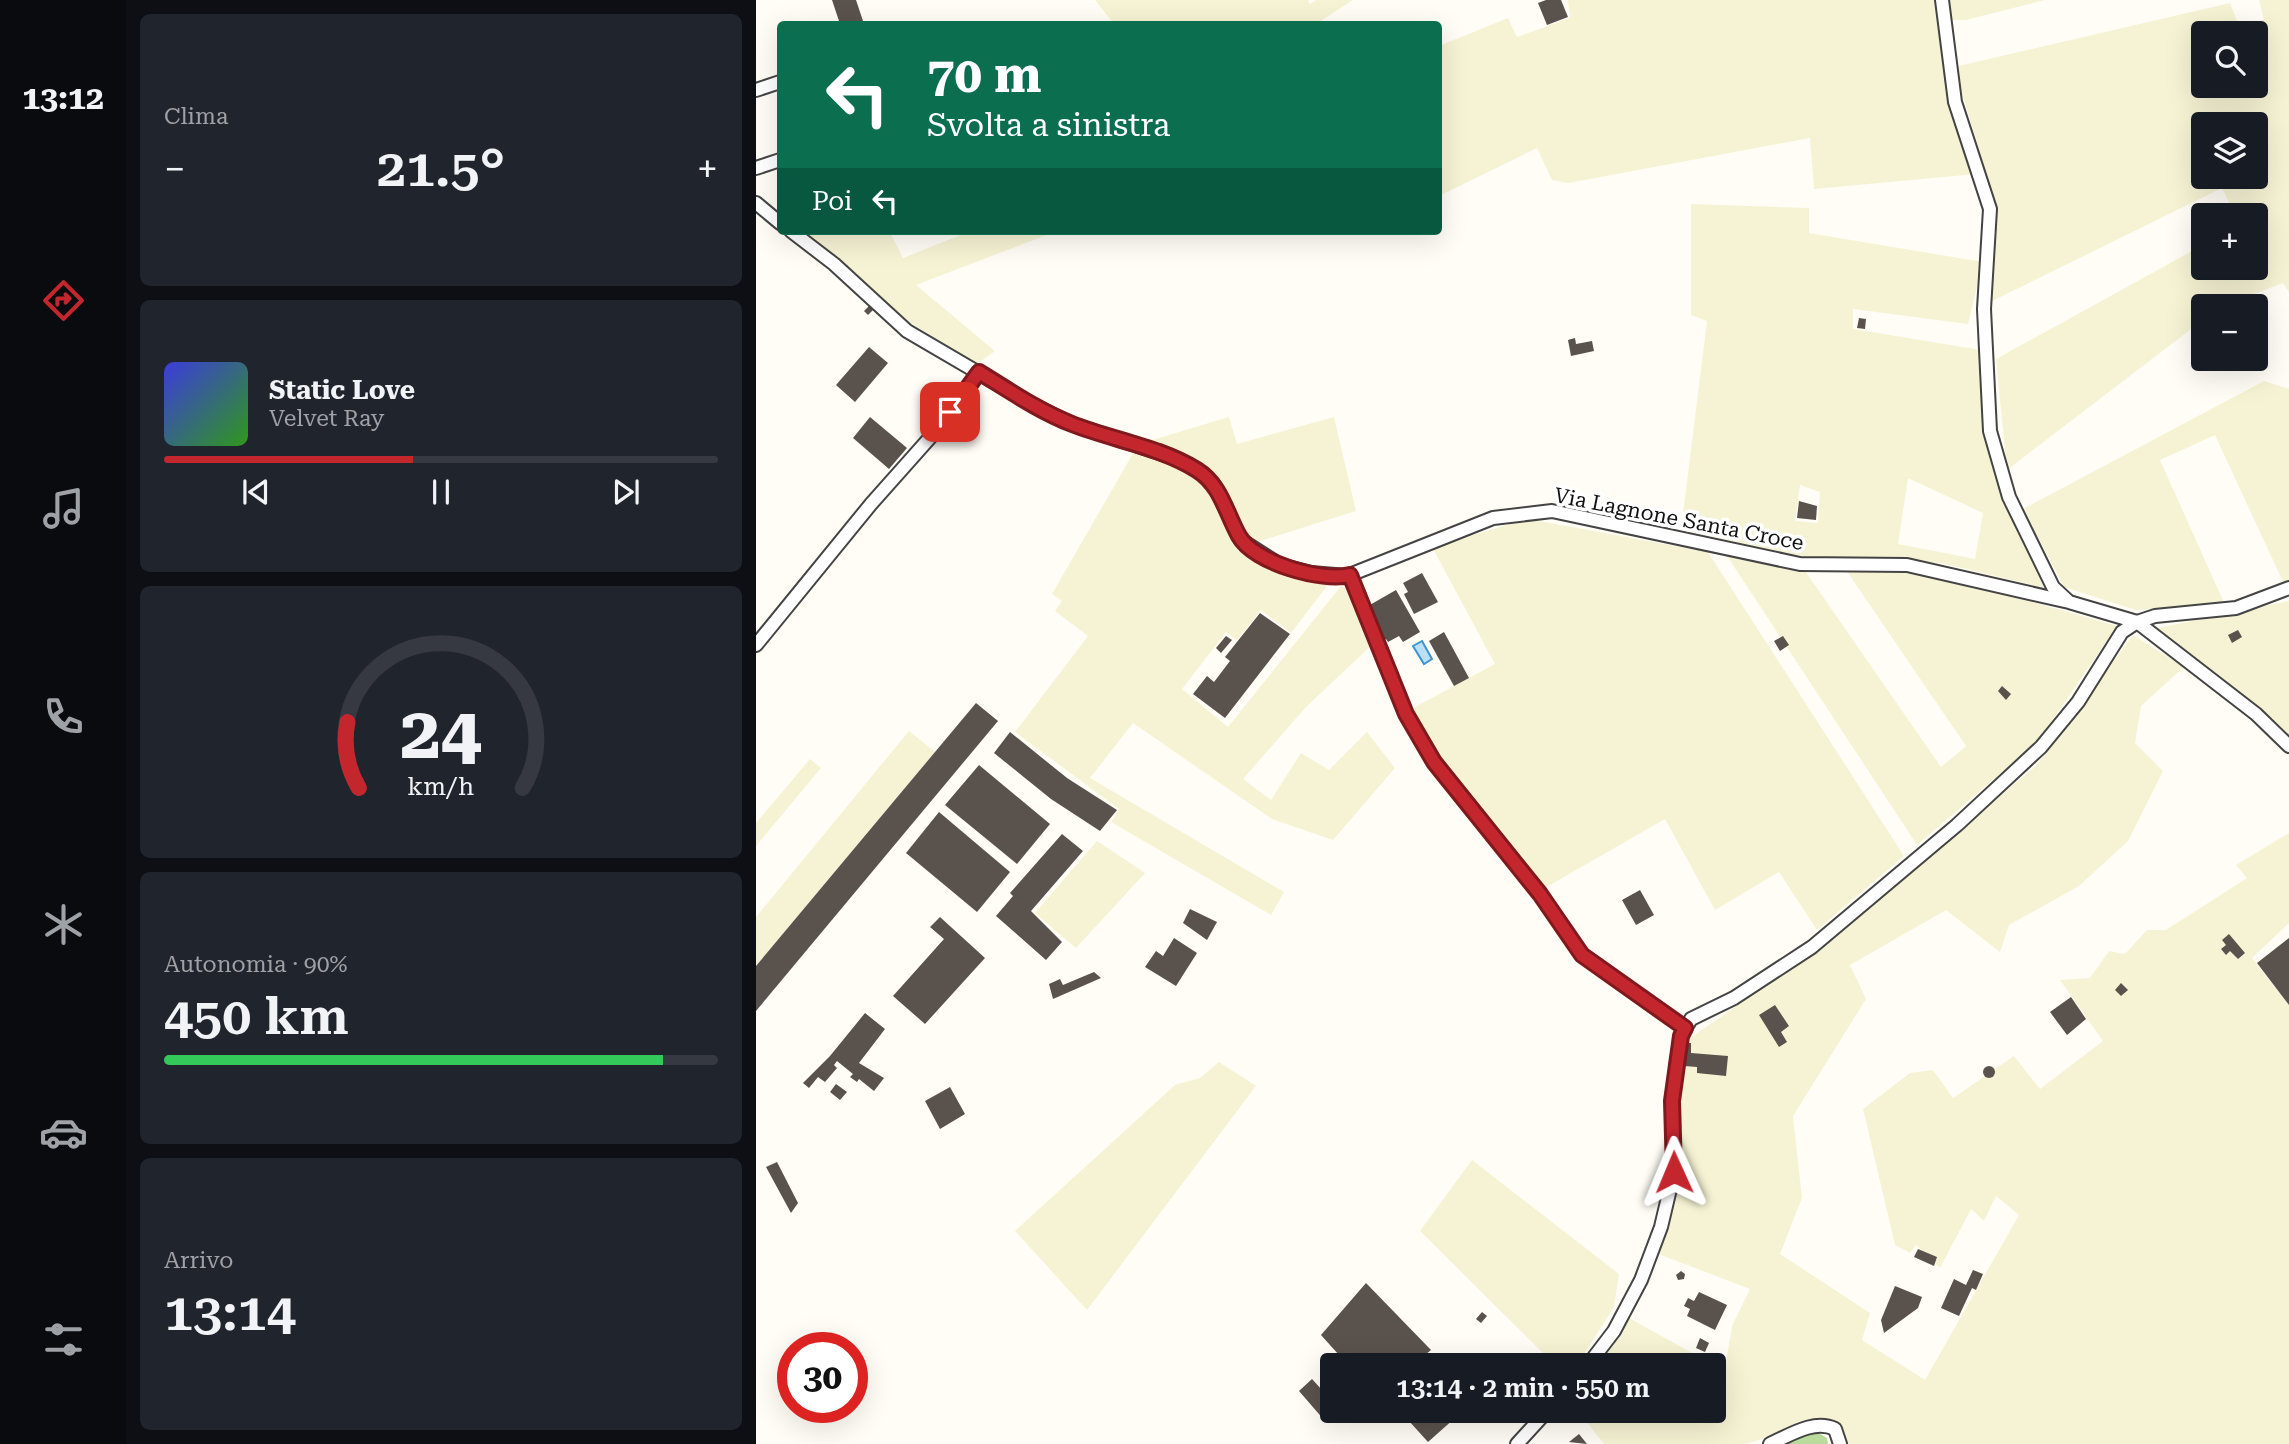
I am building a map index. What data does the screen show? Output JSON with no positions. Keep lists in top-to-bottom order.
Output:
{
  "streets": {
    "street": ["Via Lagnone Santa Croce"]
  },
  "page": {
    "tabs": "13:12",
    "tile": [
      "Clima",
      ["Autonomia · 90%", "450 km"],
      ["Arrivo", "13:14"]
    ],
    "map_buttons": ["+", "−"],
    "turn": ["70 m", "Svolta a sinistra"],
    "heat": ["−", "21.5°", "+"],
    "then": "Poi",
    "song": ["Static Love", "Velvet Ray"],
    "limit": "30",
    "trip": "13:14 · 2 min · 550 m",
    "gauge": ["24", "km/h"]
  }
}
